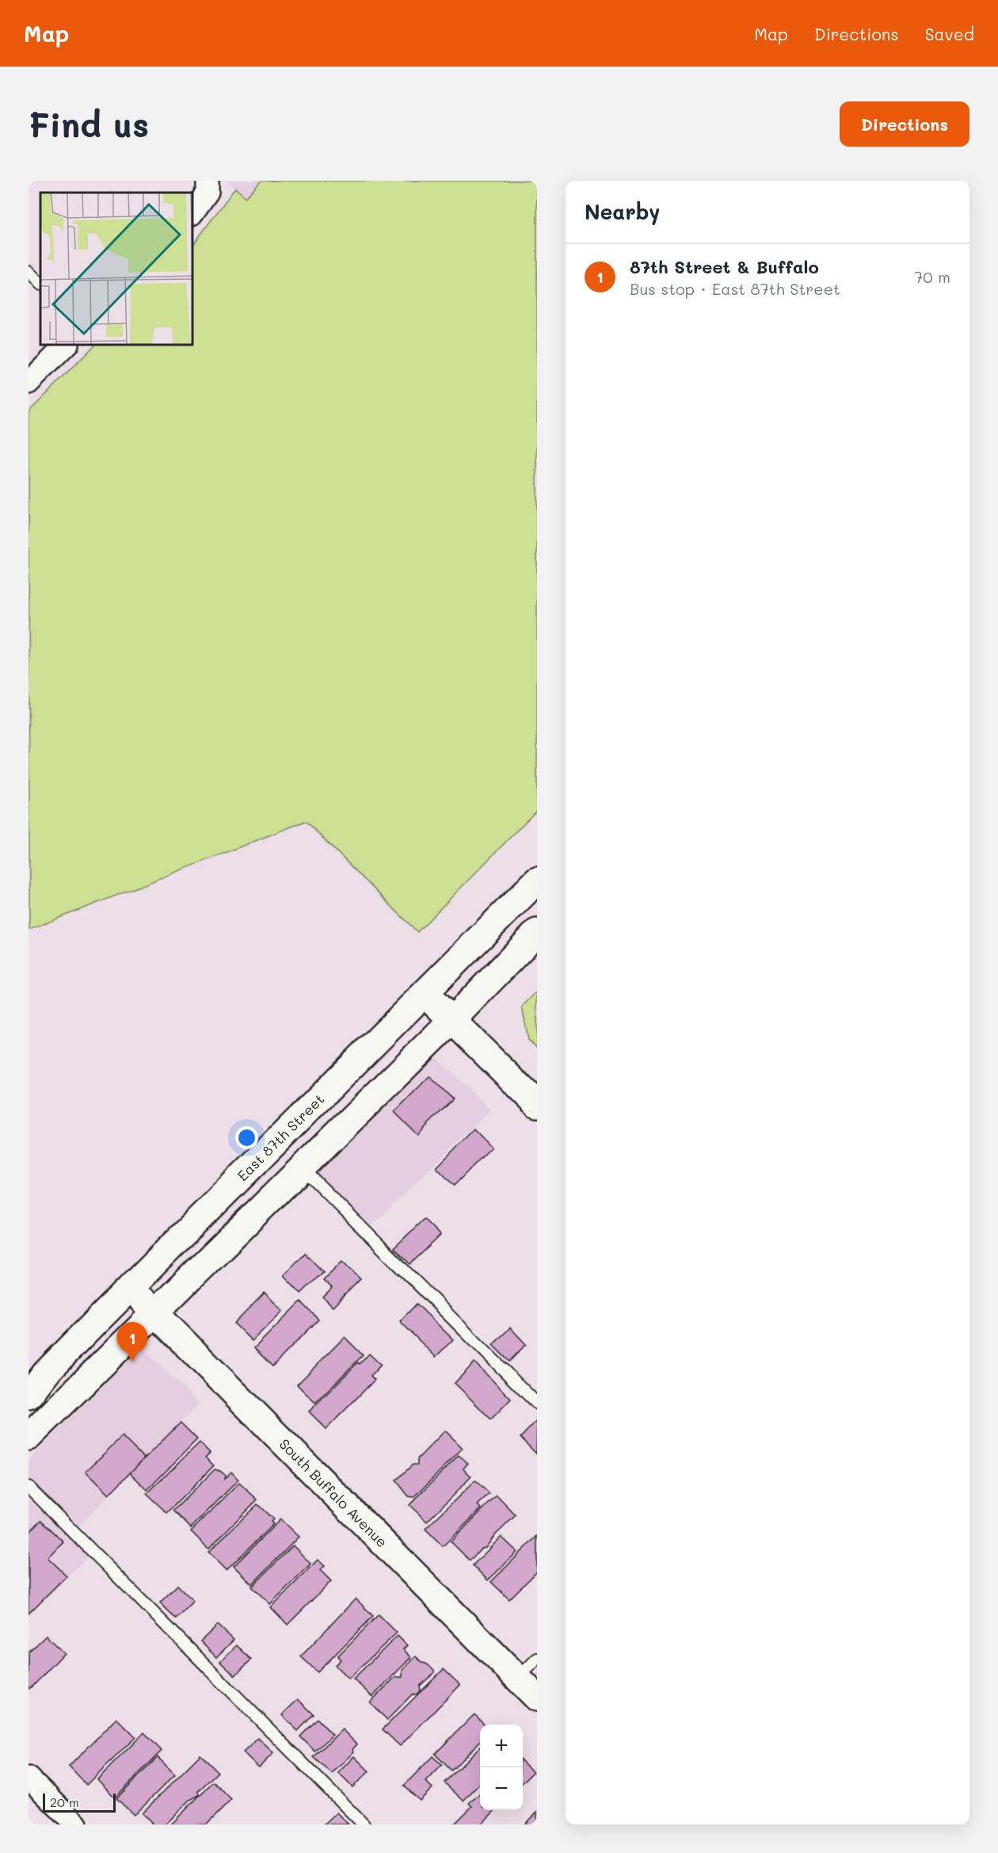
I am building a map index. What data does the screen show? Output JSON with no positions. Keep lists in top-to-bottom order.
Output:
{
  "streets": {
    "main road": ["East 87th Street", "South Buffalo Avenue"]
  },
  "crossings": [
    ["East 87th Street", "South Buffalo Avenue"]
  ],
  "scale_bar": "20 m",
  "page": {
    "header": "Map",
    "nav": ["Map", "Directions", "Saved"],
    "buttons": "Directions",
    "title": "Find us",
    "heading": "Nearby",
    "list": [
      {
        "mark": "1",
        "name": "87th Street & Buffalo",
        "note": "Bus stop · East 87th Street",
        "value": "70 m"
      }
    ],
    "pins": "1",
    "map_buttons": ["+", "−"],
    "scale": "20 m"
  }
}
